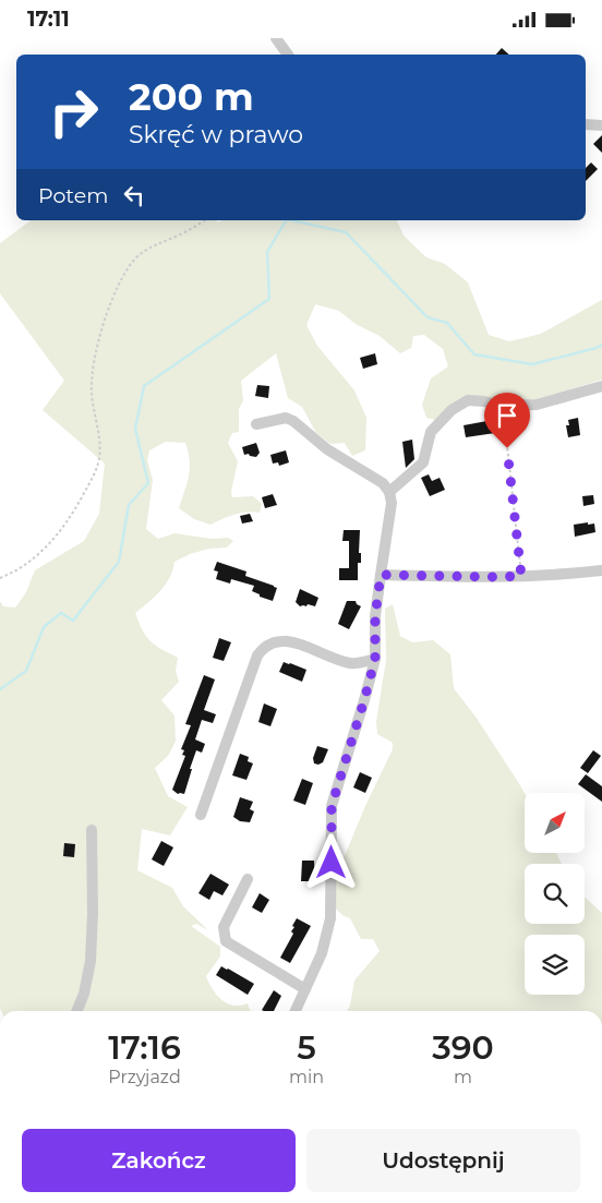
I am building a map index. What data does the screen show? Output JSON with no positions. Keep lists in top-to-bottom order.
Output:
{
  "north": "top right",
  "page": {
    "status": "17:11",
    "turn": ["200 m", "Skręć w prawo"],
    "then": "Potem",
    "eta": [
      "17:16",
      "Przyjazd",
      "5",
      "min",
      "390",
      "m"
    ],
    "buttons": ["Zakończ", "Udostępnij"]
  }
}
